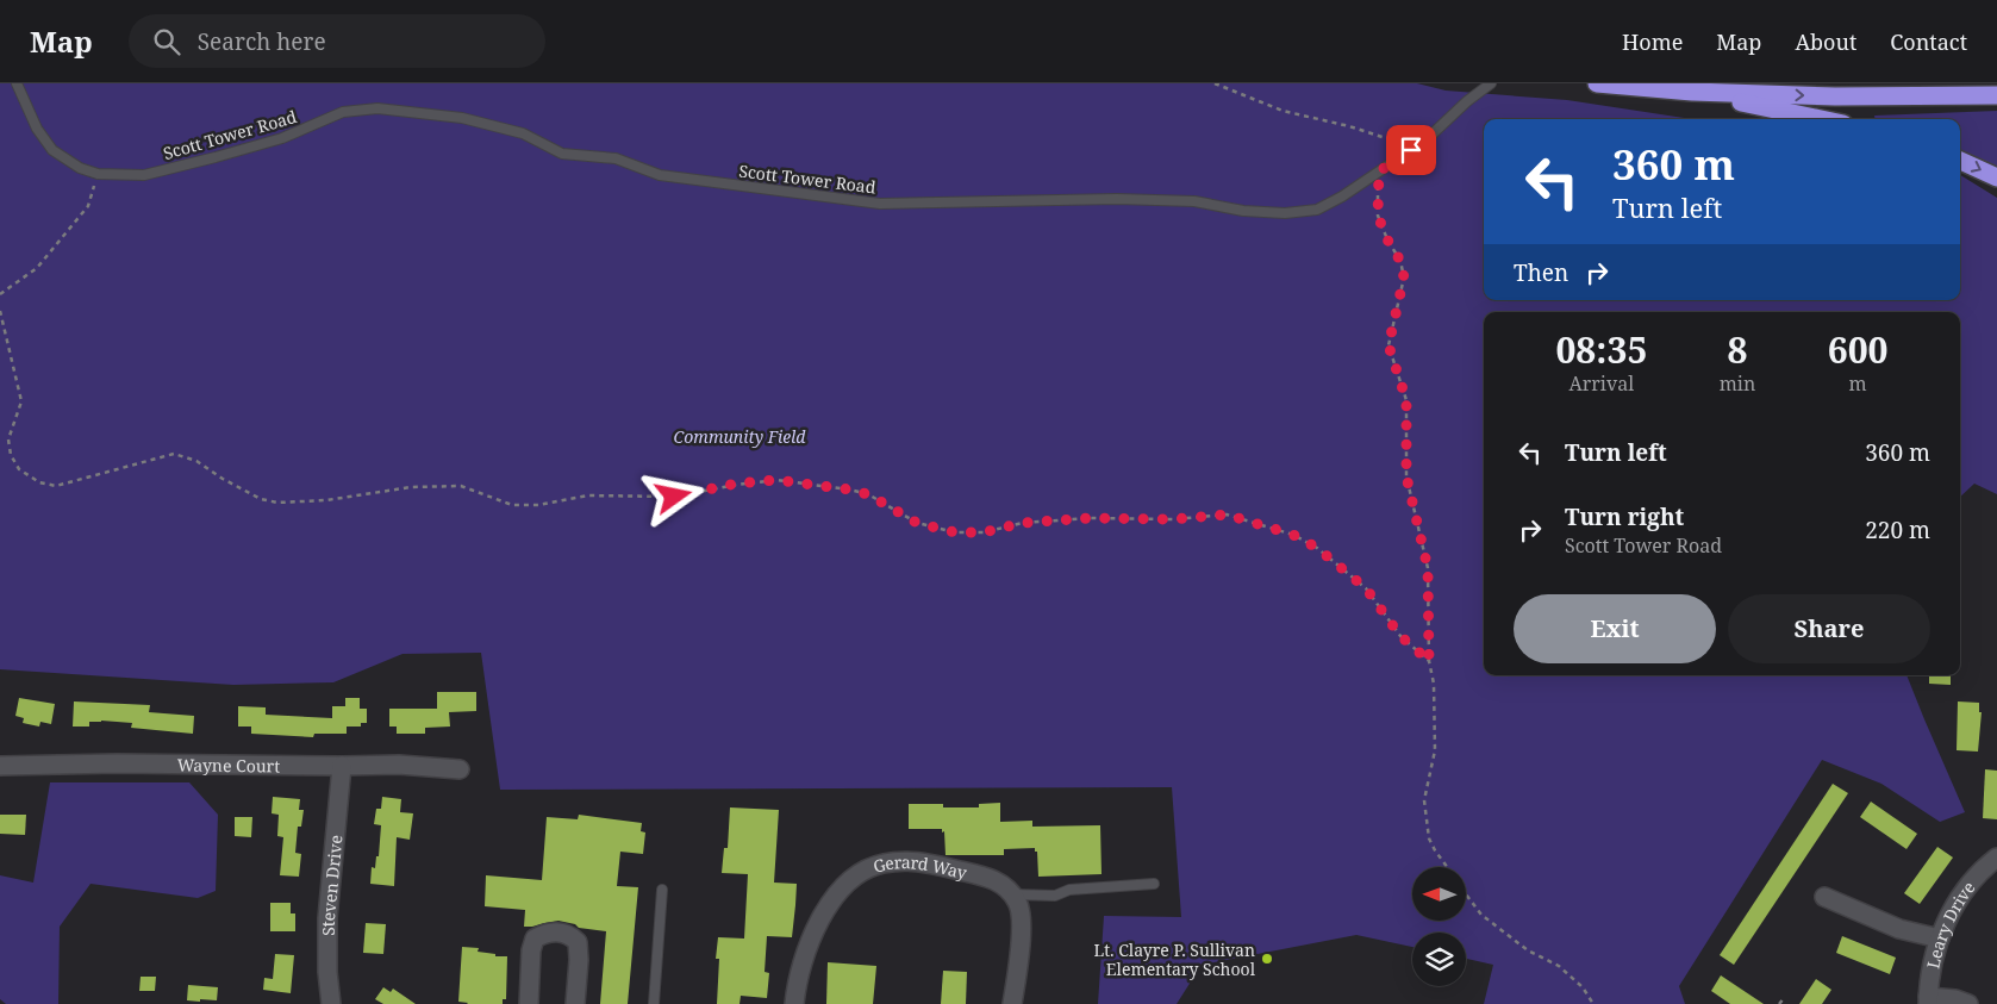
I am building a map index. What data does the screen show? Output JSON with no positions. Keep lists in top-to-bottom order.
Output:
{
  "streets": {
    "street": [
      "Wayne Court",
      "Gerard Way",
      "Steven Drive",
      "Leary Drive"
    ],
    "lane": ["Scott Tower Road"]
  },
  "crossings": [
    ["Wayne Court", "Steven Drive"]
  ],
  "parks": ["Community Field"],
  "places": ["Lt. Clayre P. Sullivan Elementary School"],
  "north": "left",
  "page": {
    "header": "Map",
    "search": "Search here",
    "nav": [
      "Home",
      "Map",
      "About",
      "Contact"
    ],
    "turn": ["360 m", "Turn left"],
    "then": "Then",
    "eta": [
      "08:35",
      "Arrival",
      "8",
      "min",
      "600",
      "m"
    ],
    "list": [
      {
        "name": "Turn left",
        "value": "360 m"
      },
      {
        "name": "Turn right",
        "note": "Scott Tower Road",
        "value": "220 m"
      }
    ],
    "buttons": ["Exit", "Share"]
  }
}
